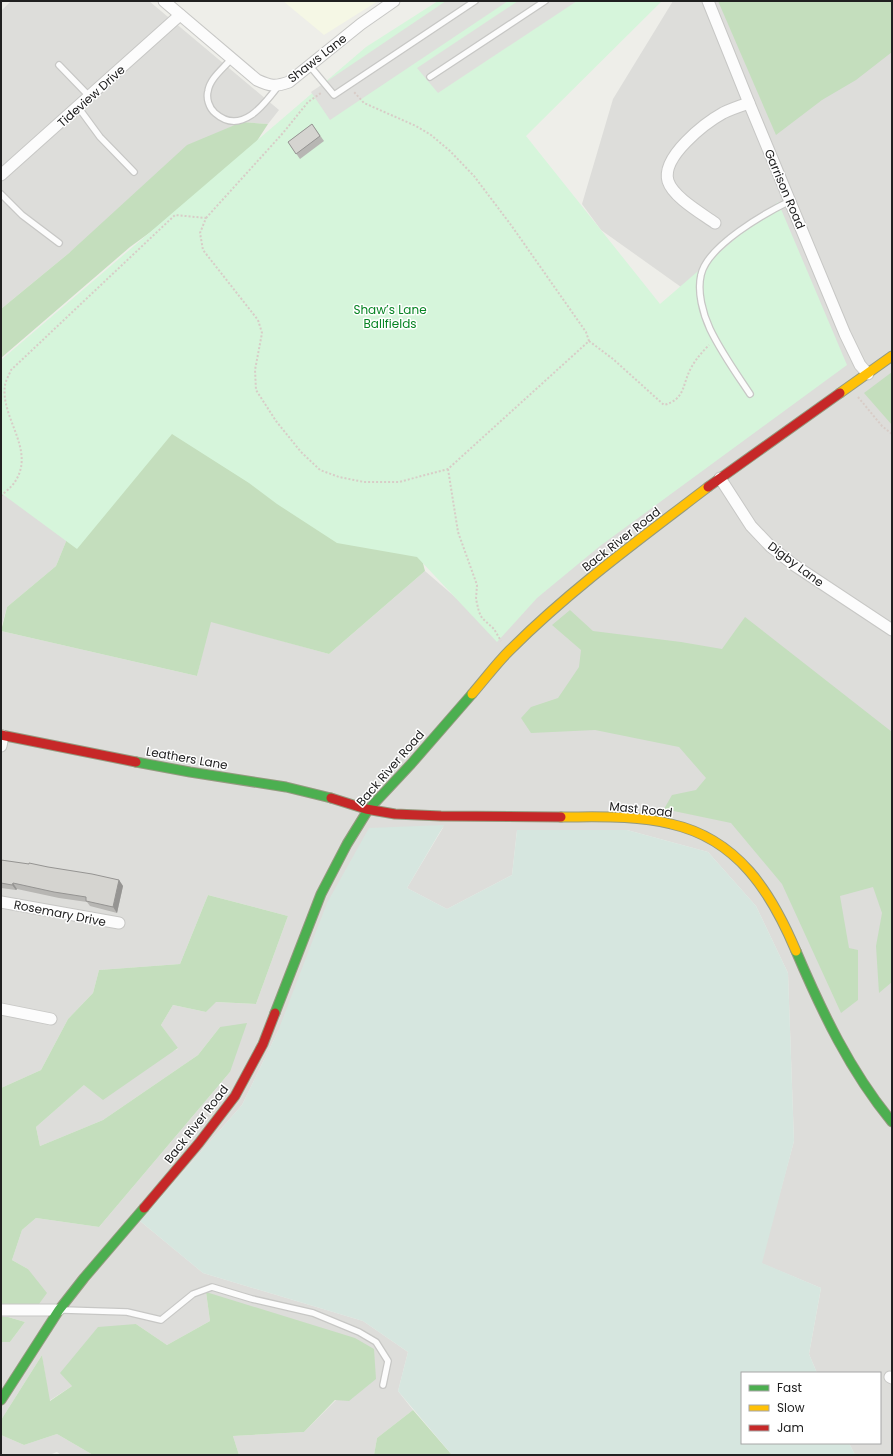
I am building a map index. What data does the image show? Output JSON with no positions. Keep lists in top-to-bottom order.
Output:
{
  "streets": {
    "street": [
      "Shaws Lane",
      "Tideview Drive",
      "Garrison Road",
      "Back River Road",
      "Digby Lane",
      "Leathers Lane",
      "Mast Road",
      "Rosemary Drive"
    ]
  },
  "crossings": [
    ["Shaws Lane", "Tideview Drive"],
    ["Garrison Road", "Back River Road"],
    ["Back River Road", "Digby Lane"],
    ["Back River Road", "Leathers Lane"],
    ["Back River Road", "Mast Road"],
    ["Leathers Lane", "Mast Road"]
  ],
  "parks": ["Shaw’s Lane Ballfields"],
  "legend": ["Fast", "Slow", "Jam"]
}
